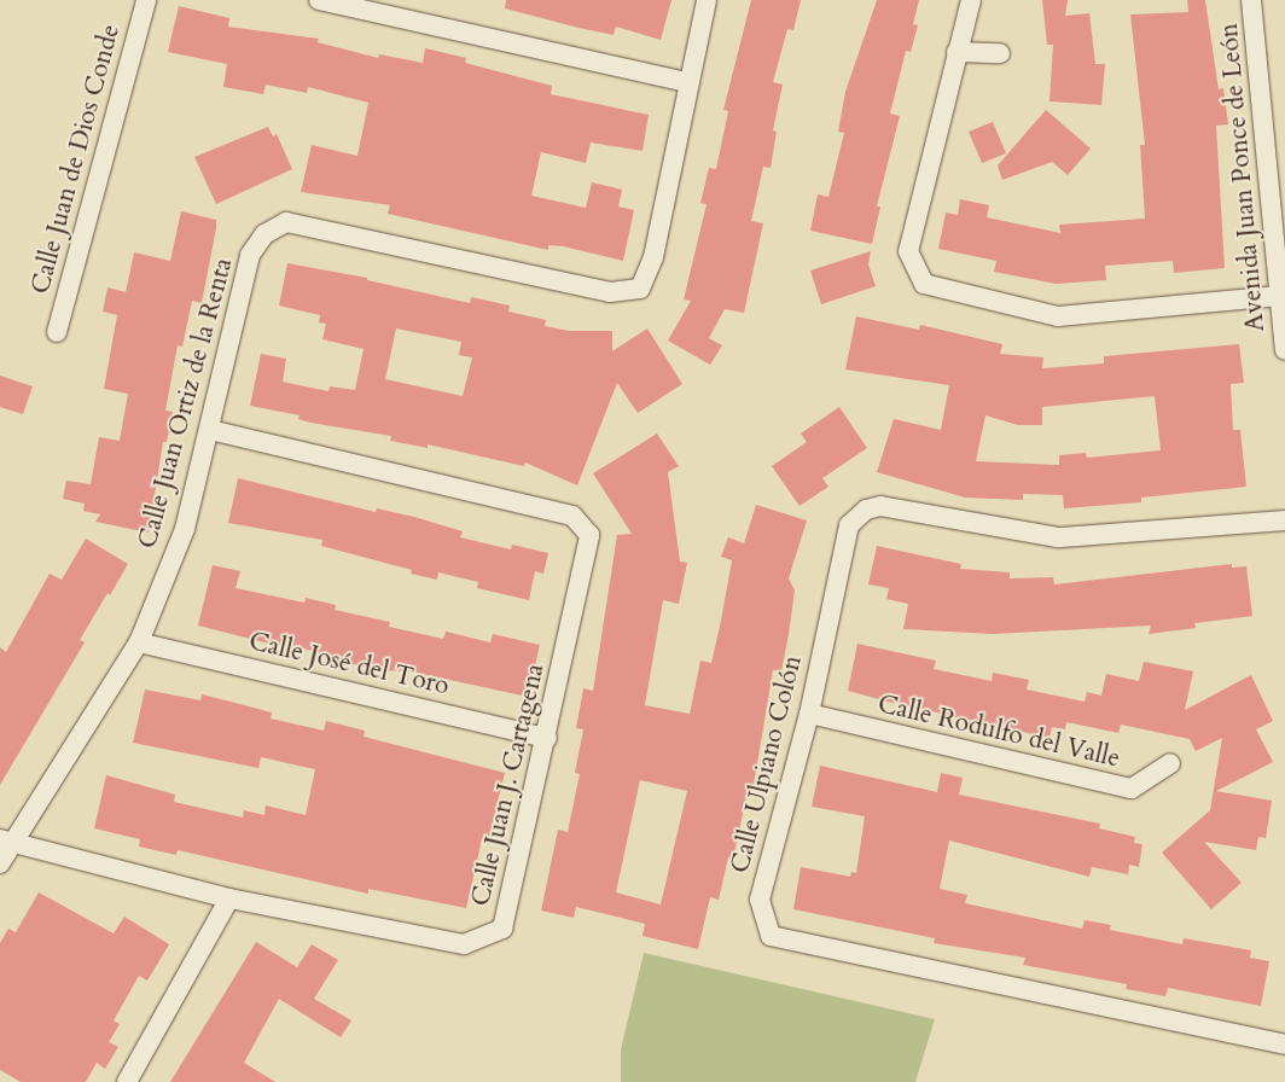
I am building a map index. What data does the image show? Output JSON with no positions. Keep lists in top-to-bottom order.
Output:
{
  "streets": {
    "street": [
      "Calle Juan de Dios Conde",
      "Avenida Juan Ponce de León",
      "Calle Juan Ortiz de la Renta",
      "Calle José del Toro",
      "Calle Rodulfo del Valle",
      "Calle Ulpiano Colón",
      "Calle Juan J. Cartagena"
    ]
  },
  "crossings": [
    ["Calle Juan Ortiz de la Renta", "Calle José del Toro"],
    ["Calle Juan Ortiz de la Renta", "Calle Juan J. Cartagena"],
    ["Calle José del Toro", "Calle Juan J. Cartagena"],
    ["Calle Rodulfo del Valle", "Calle Ulpiano Colón"]
  ]
}
